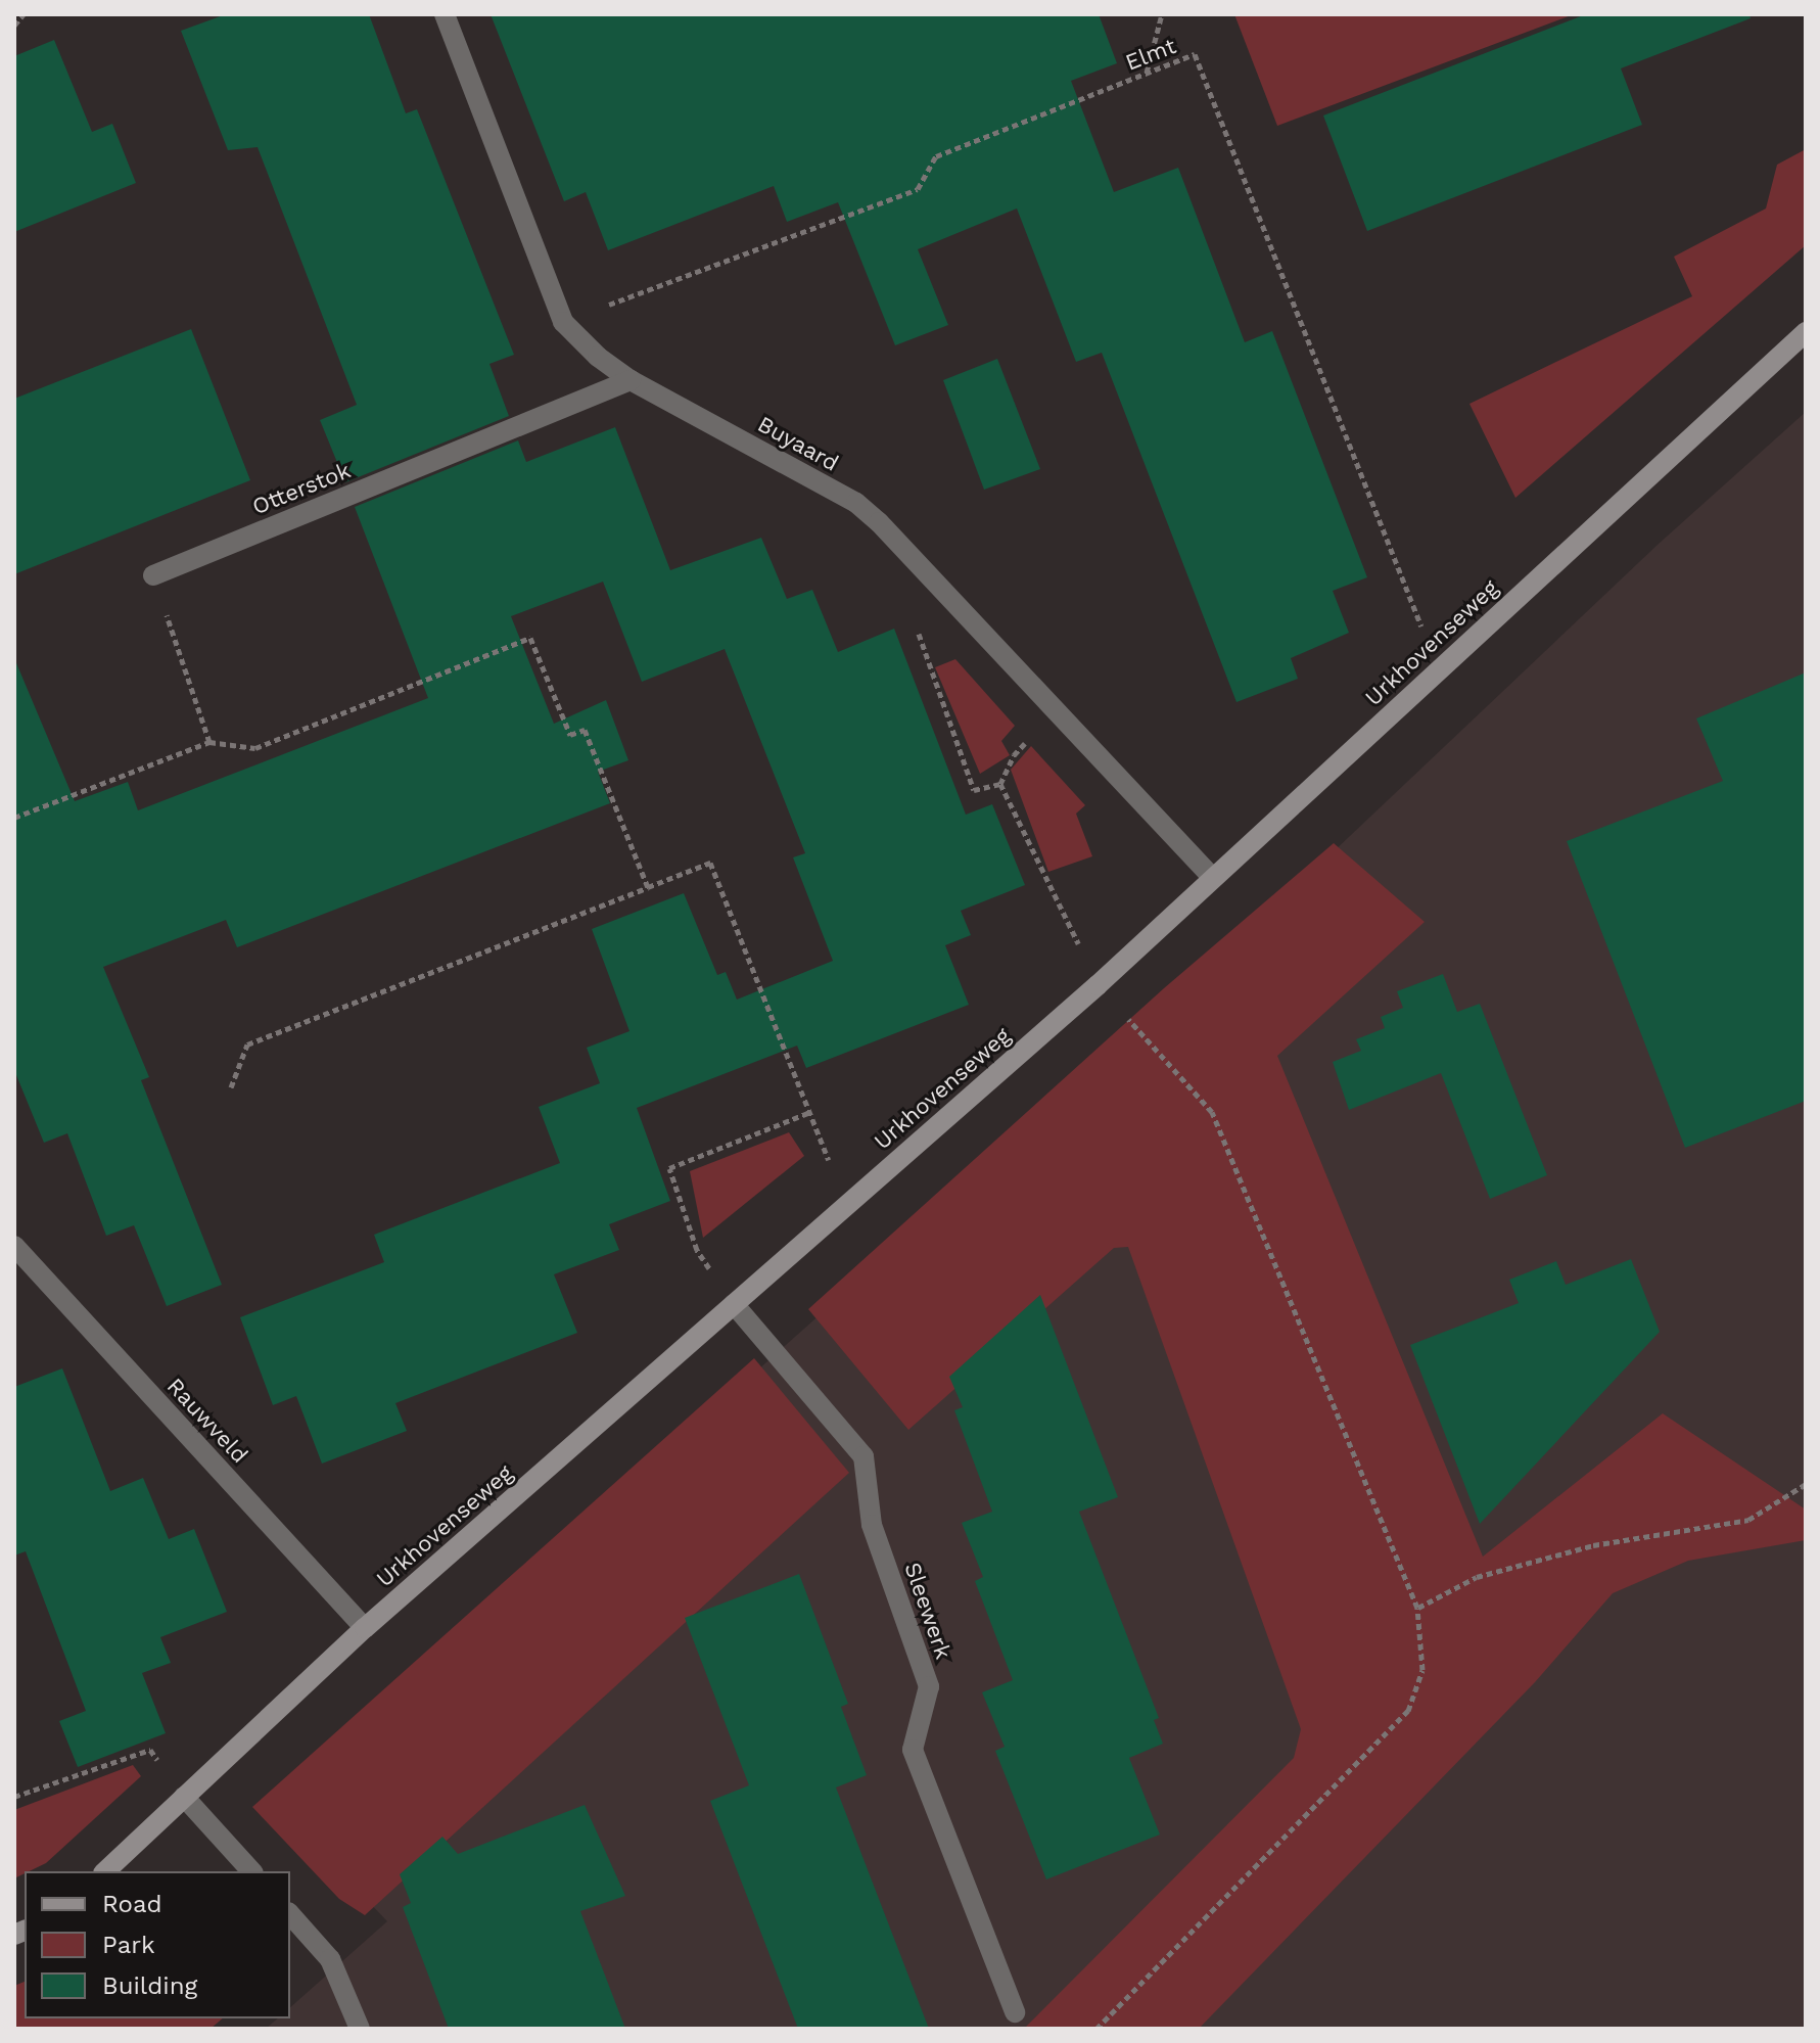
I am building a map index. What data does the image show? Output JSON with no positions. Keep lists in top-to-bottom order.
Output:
{
  "streets": {
    "street": [
      "Buyaard",
      "Otterstok",
      "Urkhovenseweg",
      "Rauwveld",
      "Sleewerk"
    ],
    "path": ["Elmt"]
  },
  "crossings": [
    ["Elmt", "Buyaard"],
    ["Elmt", "Urkhovenseweg"],
    ["Buyaard", "Otterstok"],
    ["Buyaard", "Urkhovenseweg"],
    ["Urkhovenseweg", "Rauwveld"],
    ["Urkhovenseweg", "Sleewerk"]
  ],
  "legend": ["Road", "Park", "Building"]
}
